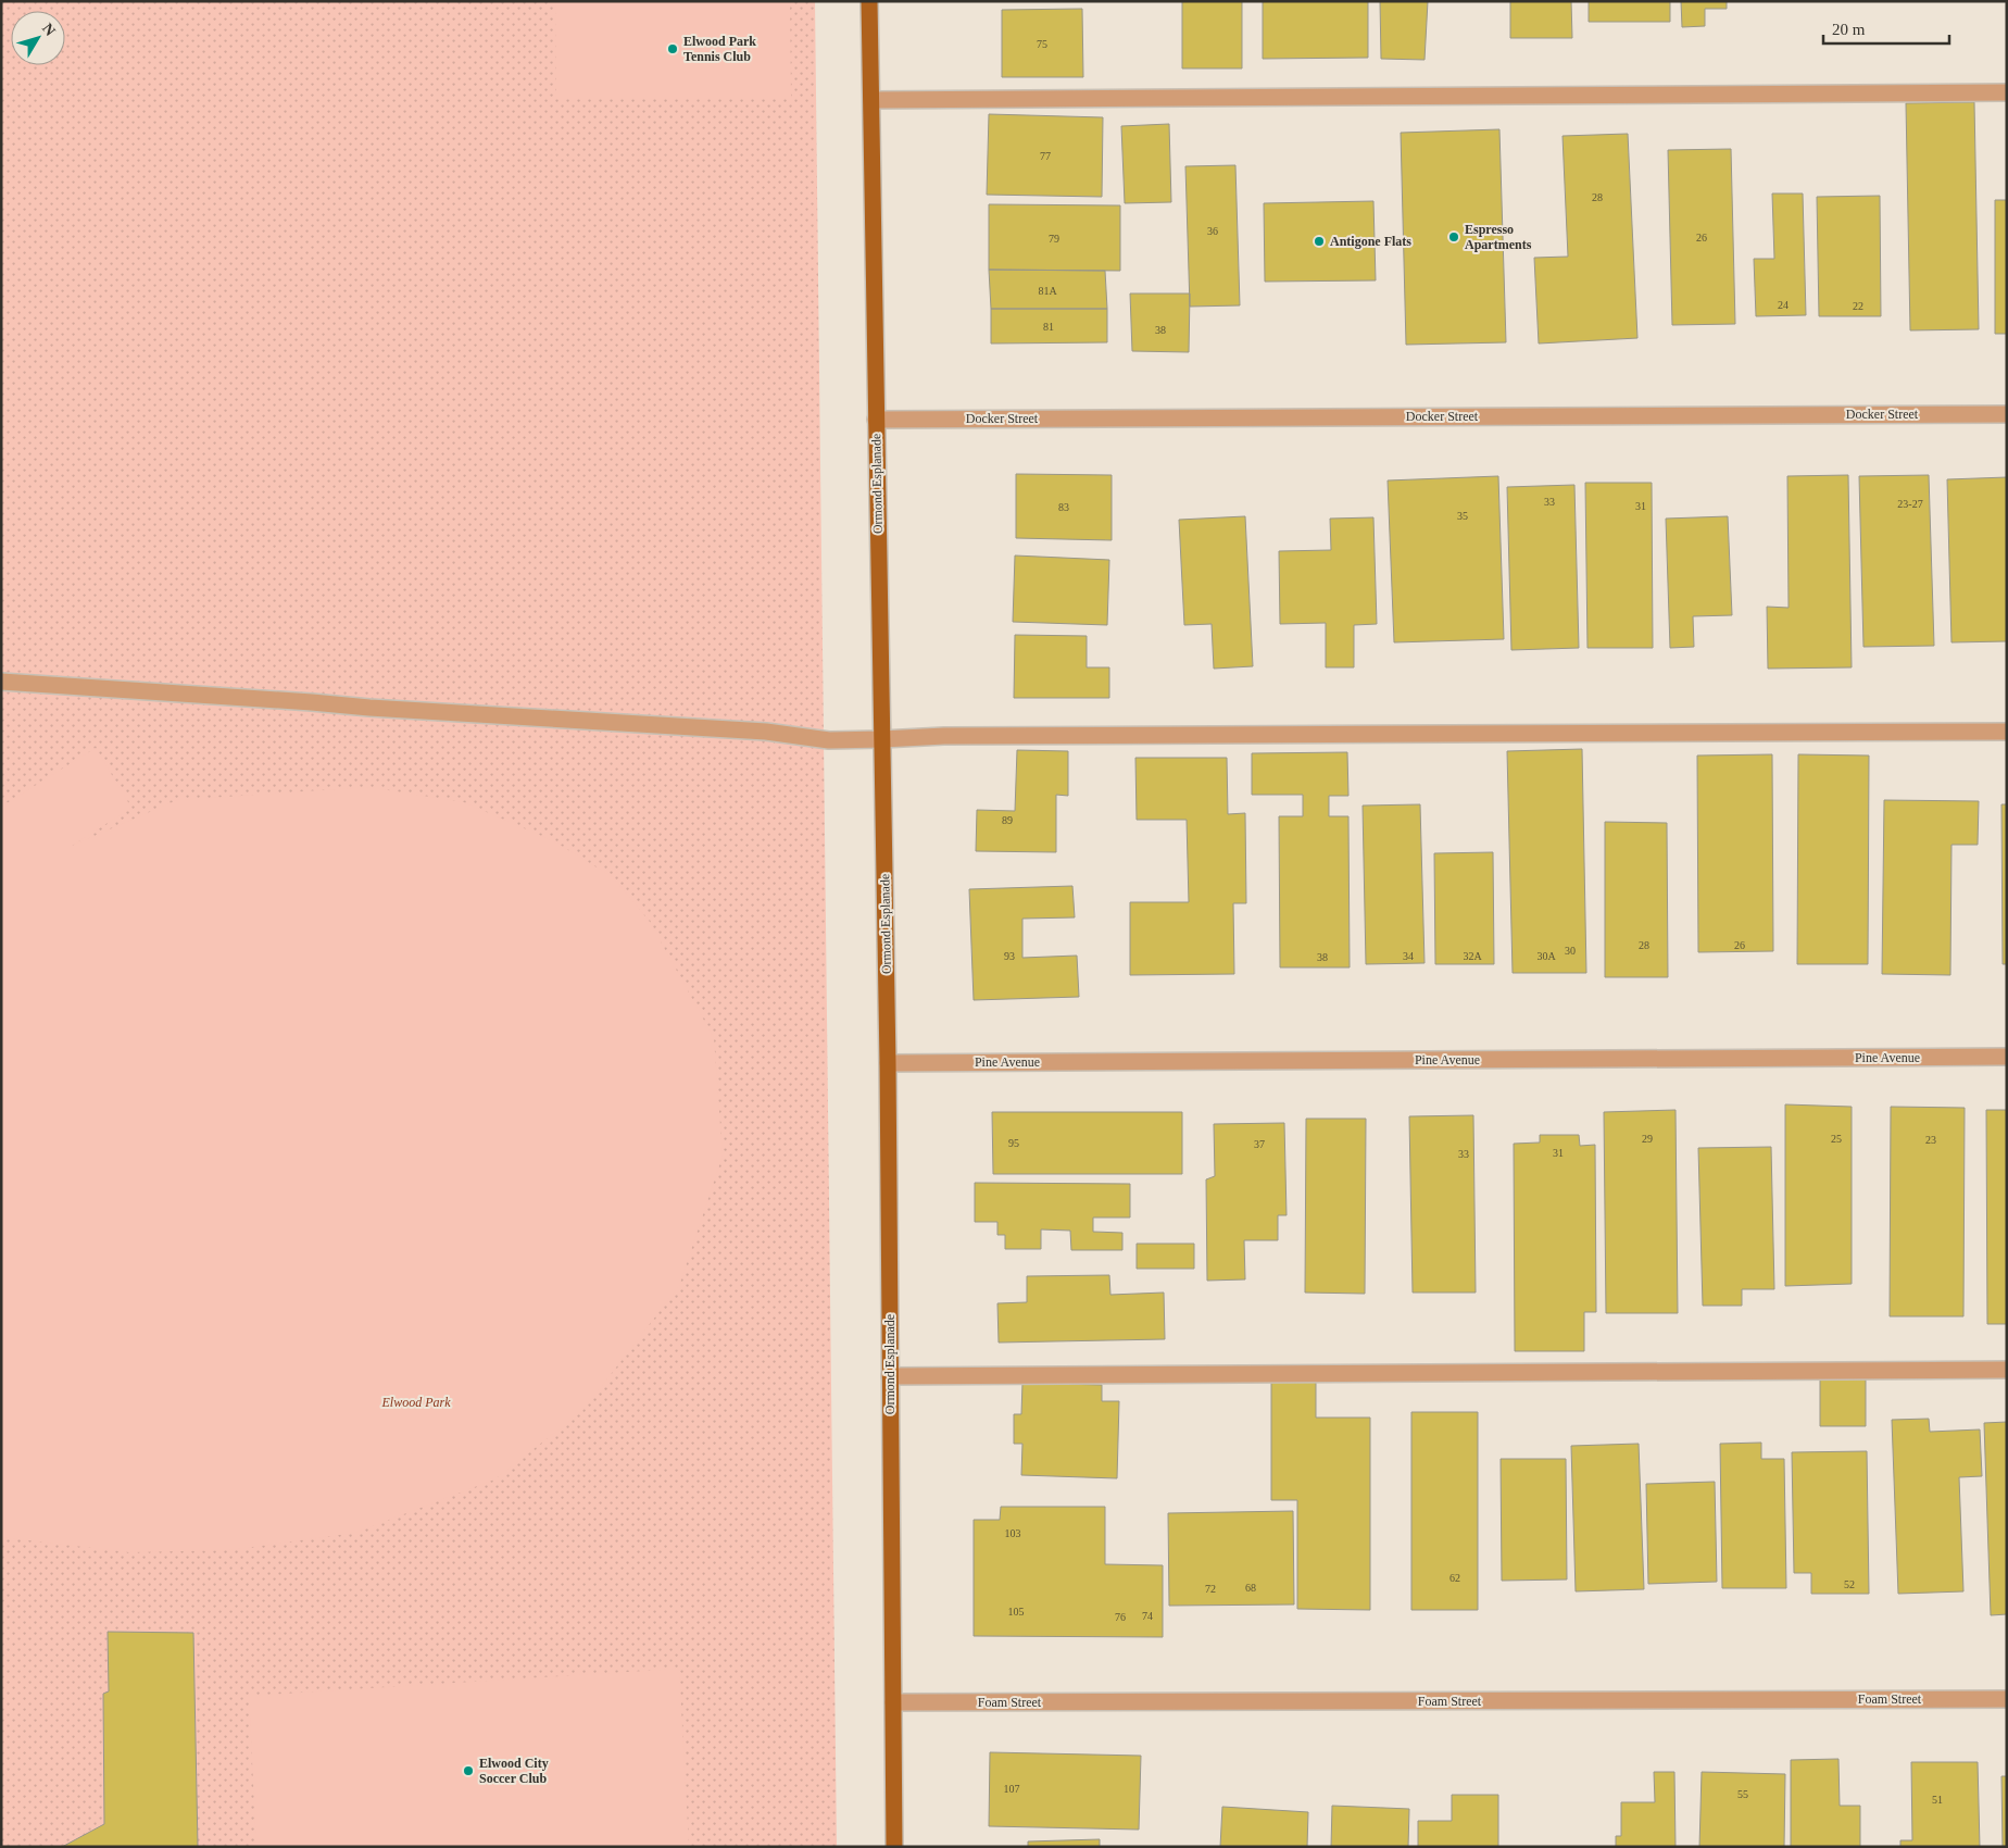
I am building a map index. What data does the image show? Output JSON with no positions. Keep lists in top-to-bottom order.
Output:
{
  "streets": {
    "main road": ["Ormond Esplanade"],
    "street": ["Docker Street", "Pine Avenue", "Foam Street"]
  },
  "crossings": [
    ["Docker Street", "Ormond Esplanade"],
    ["Ormond Esplanade", "Pine Avenue"],
    ["Ormond Esplanade", "Foam Street"]
  ],
  "parks": ["Elwood Park"],
  "places": [
    "Elwood Park Tennis Club",
    "Espresso Apartments",
    "Antigone Flats",
    "Elwood City Soccer Club"
  ],
  "house_numbers": [
    "75",
    "77",
    "28",
    "36",
    "26",
    "79",
    "81A",
    "24",
    "22",
    "81",
    "38",
    "33",
    "23-27",
    "31",
    "83",
    "35",
    "89",
    "28",
    "26",
    "30",
    "93",
    "34",
    "32A",
    "30A",
    "38",
    "29",
    "25",
    "23",
    "95",
    "37",
    "31",
    "33",
    "103",
    "62",
    "52",
    "68",
    "72",
    "105",
    "74",
    "76",
    "107",
    "55",
    "51"
  ],
  "scale_bar": "20 m",
  "north": "top right"
}
